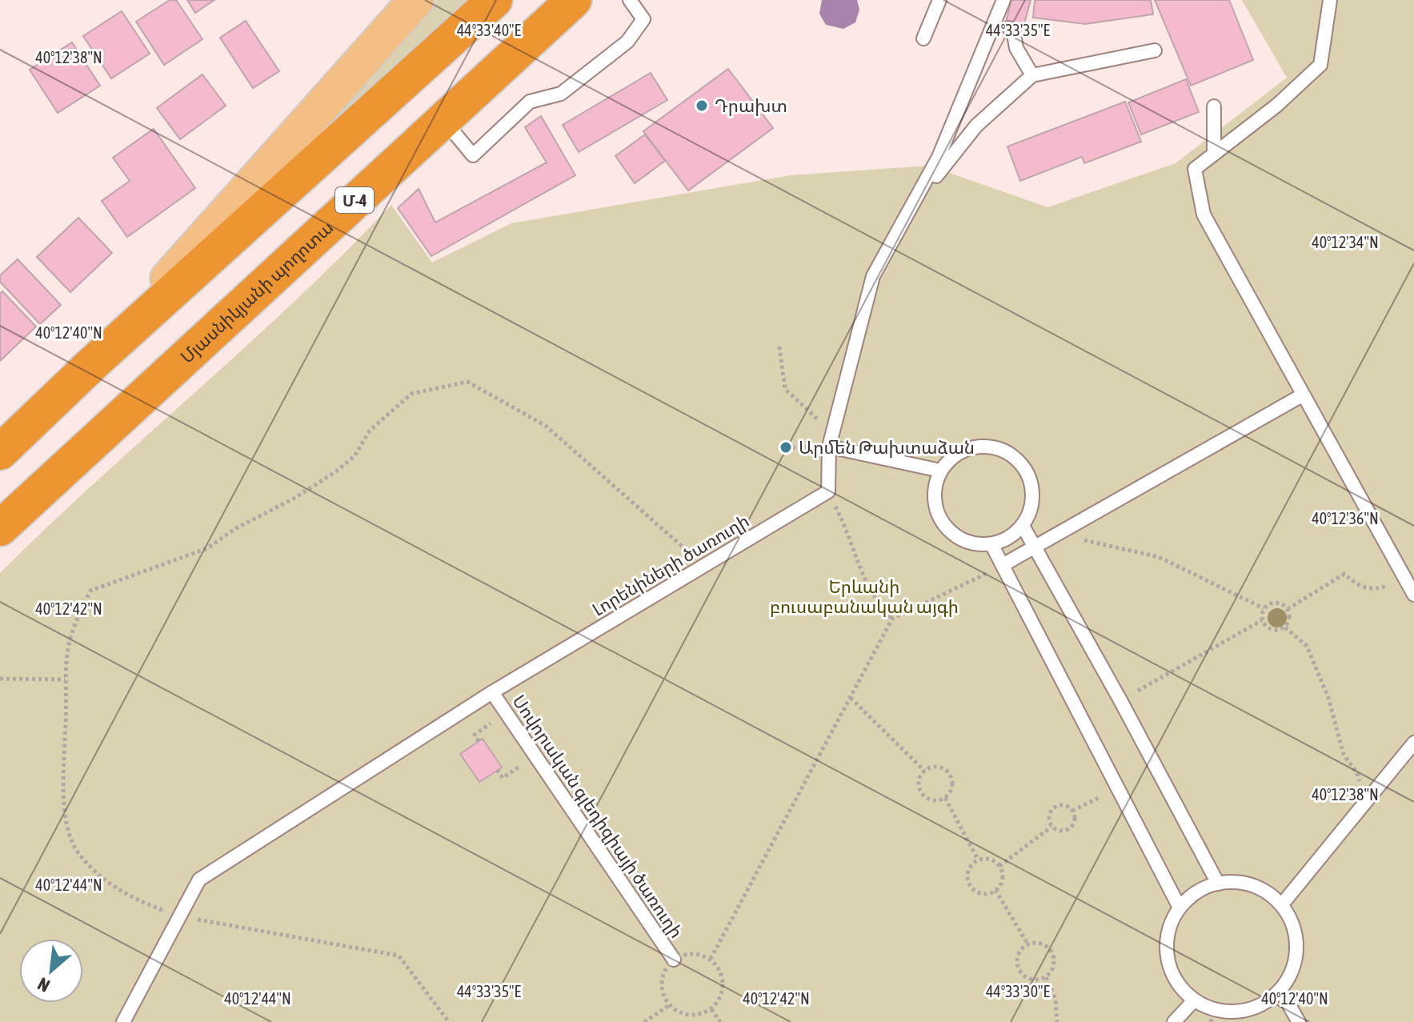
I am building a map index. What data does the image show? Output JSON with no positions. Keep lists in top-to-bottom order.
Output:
{
  "streets": {
    "highway": ["Մ-4", "Մյասնիկյանի պողոտա"],
    "lane": ["Լորենիների ծառուղի", "Սովորական գլեդիզիայի ծառուղի"]
  },
  "crossings": [
    ["Լորենիների ծառուղի", "Սովորական գլեդիզիայի ծառուղի"]
  ],
  "parks": ["Երևանի բուսաբանական այգի"],
  "places": ["Դրախտ", "Արմեն Թախտաձան"],
  "north": "bottom left",
  "coordinates": [
    "44°33'40\"E",
    "44°33'35\"E",
    "40°12'38\"N",
    "40°12'34\"N",
    "40°12'40\"N",
    "40°12'36\"N",
    "40°12'42\"N",
    "40°12'44\"N",
    "44°33'30\"E"
  ]
}
